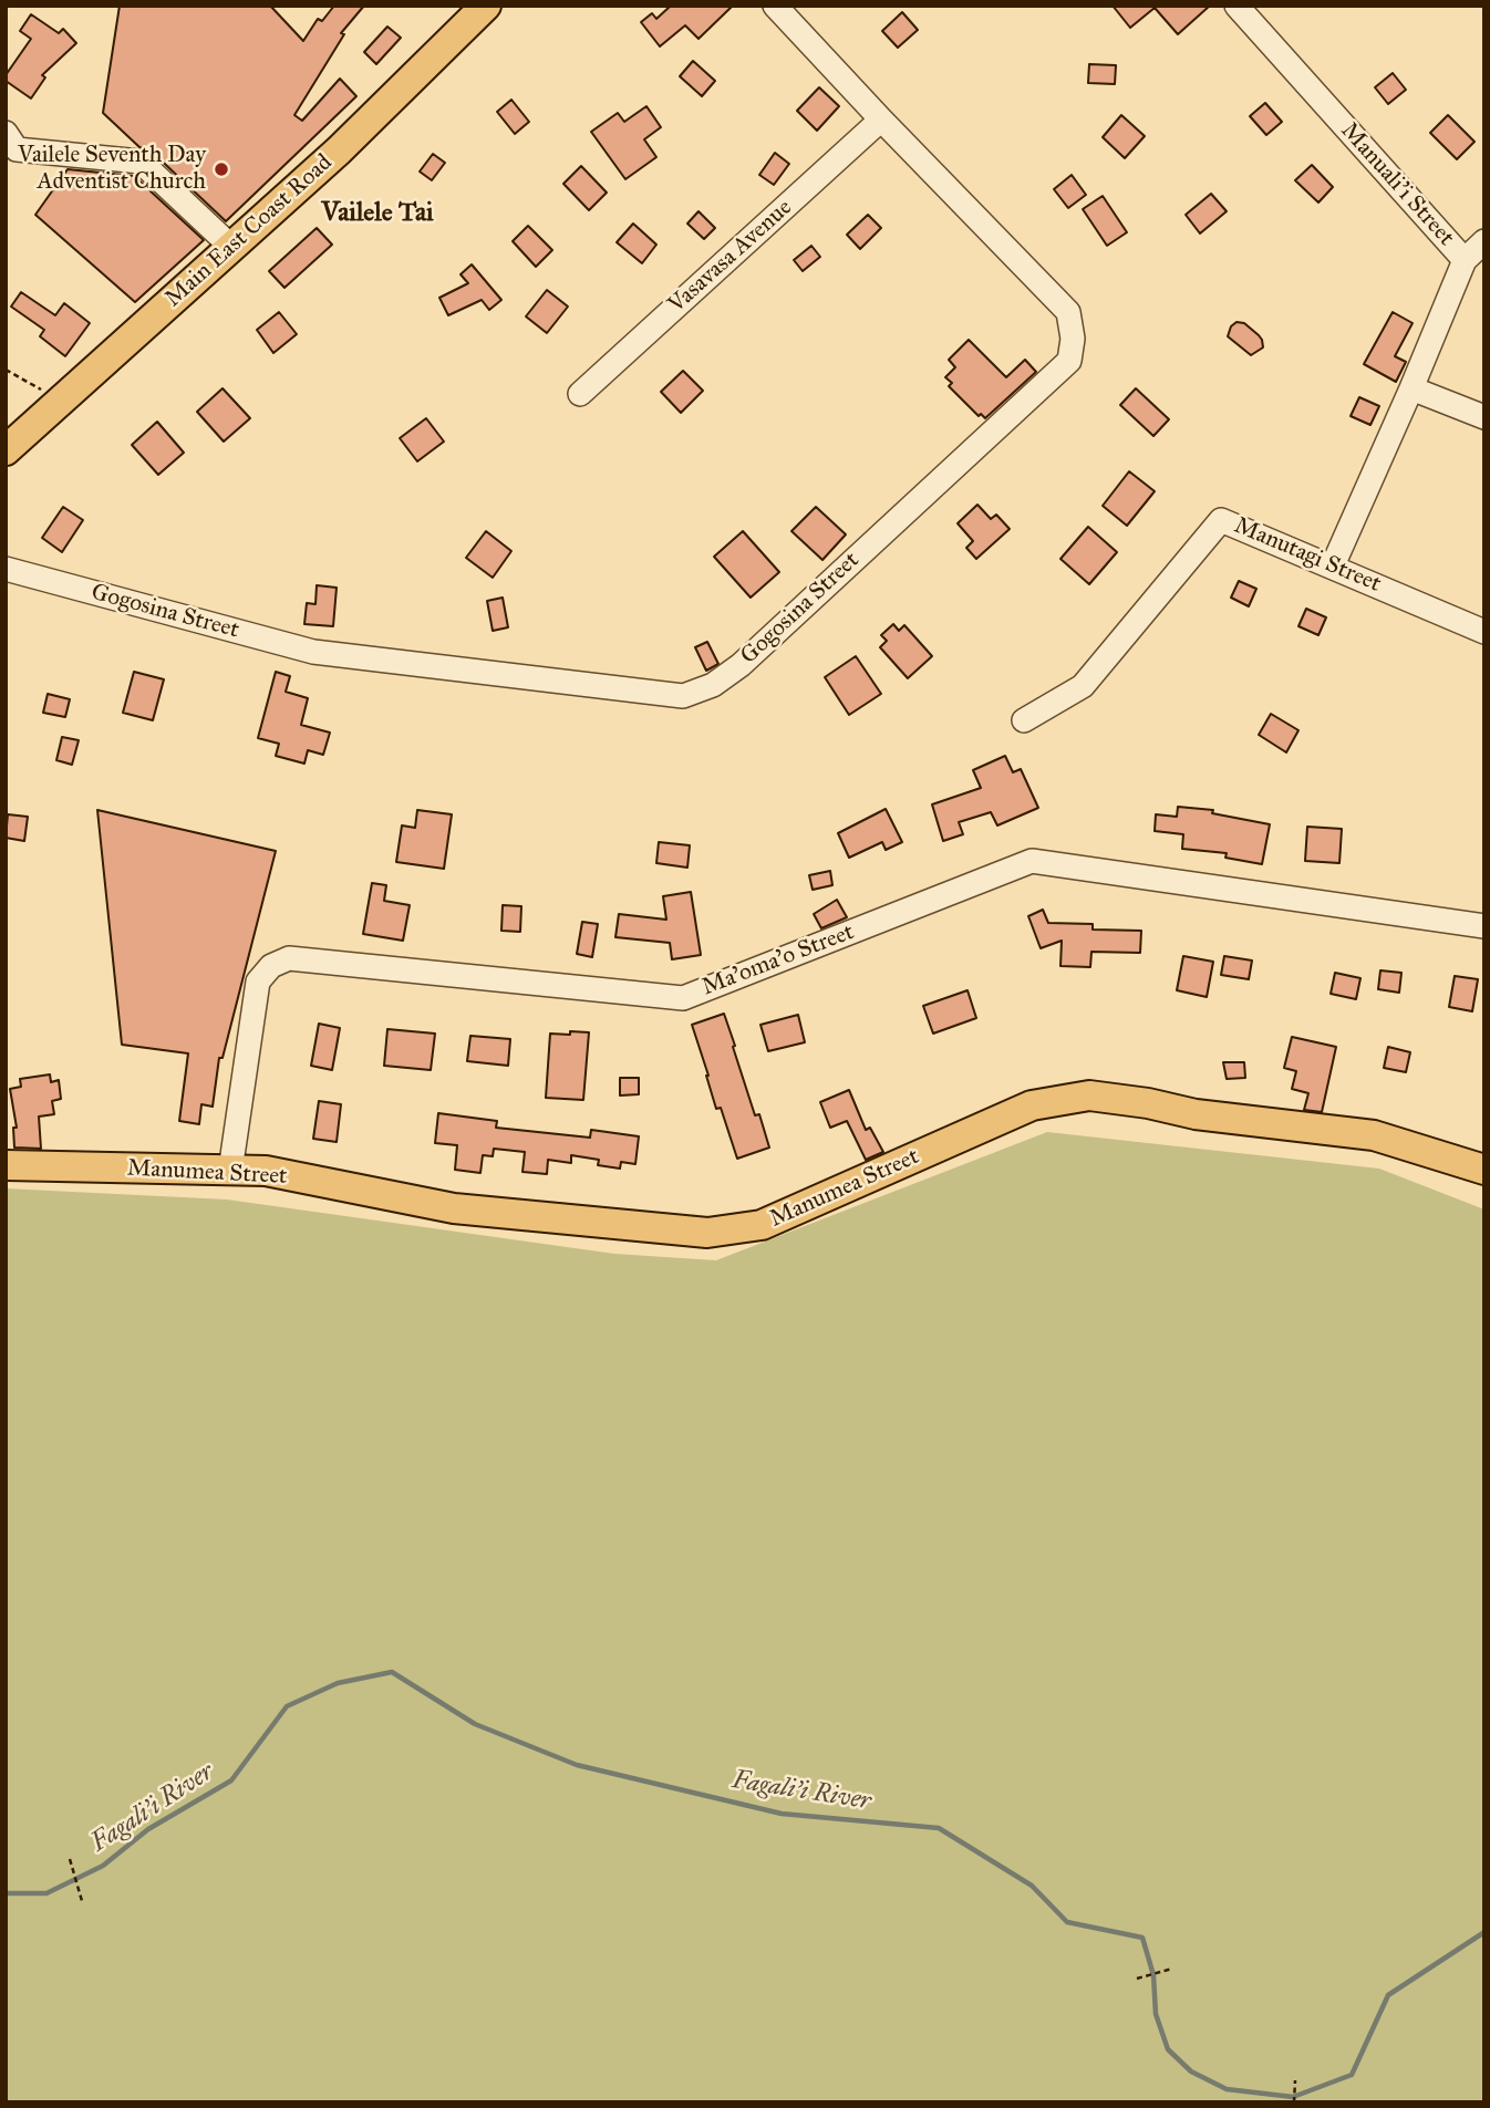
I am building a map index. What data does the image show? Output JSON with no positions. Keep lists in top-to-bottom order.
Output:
{
  "streets": {
    "main road": ["Main East Coast Road", "Manumea Street"],
    "street": [
      "Manuali'i Street",
      "Vasavasa Avenue",
      "Manutagi Street",
      "Gogosina Street",
      "Ma'oma'o Street"
    ]
  },
  "crossings": [
    ["Manuali'i Street", "Manutagi Street"],
    ["Vasavasa Avenue", "Gogosina Street"],
    ["Ma'oma'o Street", "Manumea Street"]
  ],
  "districts": ["Vailele Tai"],
  "water": ["Fagali'i River"],
  "places": ["Vailele Seventh Day Adventist Church"]
}
